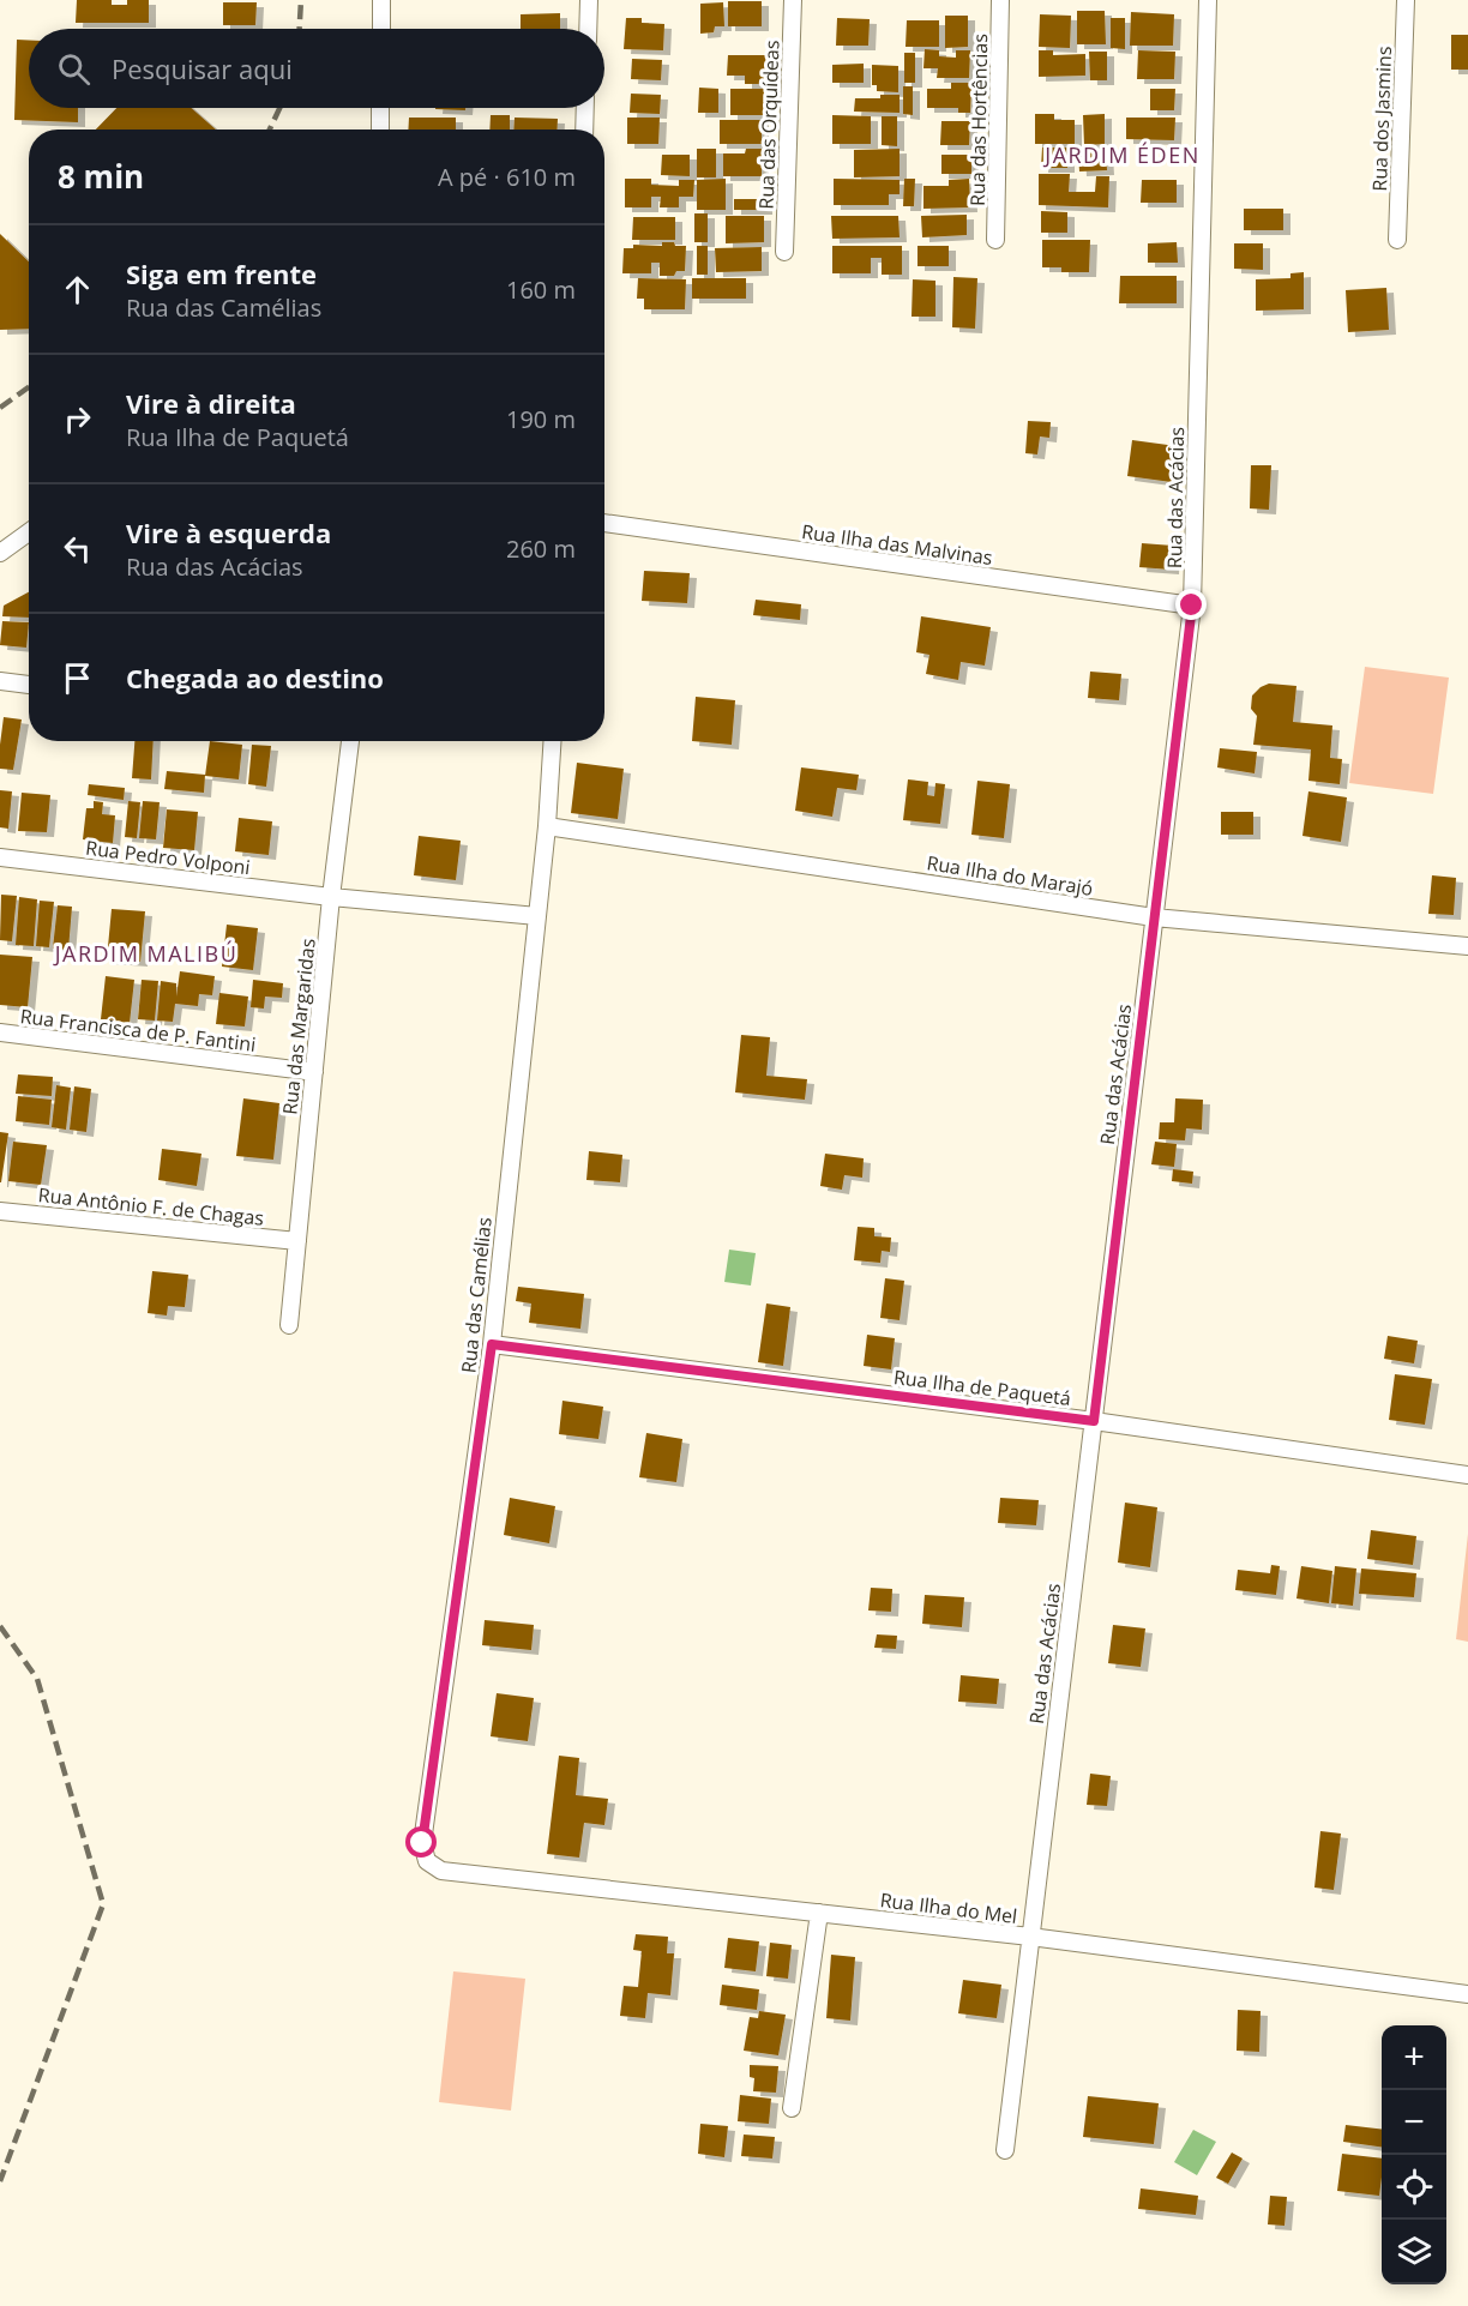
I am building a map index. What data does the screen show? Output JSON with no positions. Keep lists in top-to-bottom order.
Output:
{
  "streets": {
    "street": [
      "Rua dos Jasmins",
      "Rua das Hortências",
      "Rua das Orquídeas",
      "Rua das Acácias",
      "Rua Ilha das Malvinas",
      "Rua Pedro Volponi",
      "Rua Ilha do Marajó",
      "Rua das Margaridas",
      "Rua Francisca de P. Fantini",
      "Rua Antônio F. de Chagas",
      "Rua das Camélias",
      "Rua Ilha de Paquetá",
      "Rua Ilha do Mel"
    ]
  },
  "crossings": [
    ["Rua das Acácias", "Rua Ilha das Malvinas"],
    ["Rua das Acácias", "Rua Ilha do Marajó"],
    ["Rua das Acácias", "Rua Ilha de Paquetá"],
    ["Rua das Acácias", "Rua Ilha do Mel"],
    ["Rua Pedro Volponi", "Rua das Margaridas"],
    ["Rua Pedro Volponi", "Rua das Camélias"],
    ["Rua Ilha do Marajó", "Rua das Camélias"],
    ["Rua das Margaridas", "Rua Francisca de P. Fantini"],
    ["Rua das Margaridas", "Rua Antônio F. de Chagas"],
    ["Rua das Camélias", "Rua Ilha de Paquetá"],
    ["Rua das Camélias", "Rua Ilha do Mel"]
  ],
  "districts": ["JARDIM ÉDEN", "JARDIM MALIBÚ"],
  "page": {
    "search": "Pesquisar aqui",
    "heading": ["8 min", "A pé · 610 m"],
    "list": [
      ["Siga em frente", "Rua das Camélias", "160 m"],
      ["Vire à direita", "Rua Ilha de Paquetá", "190 m"],
      ["Vire à esquerda", "Rua das Acácias", "260 m"],
      "Chegada ao destino"
    ],
    "map_buttons": ["+", "−"]
  }
}
